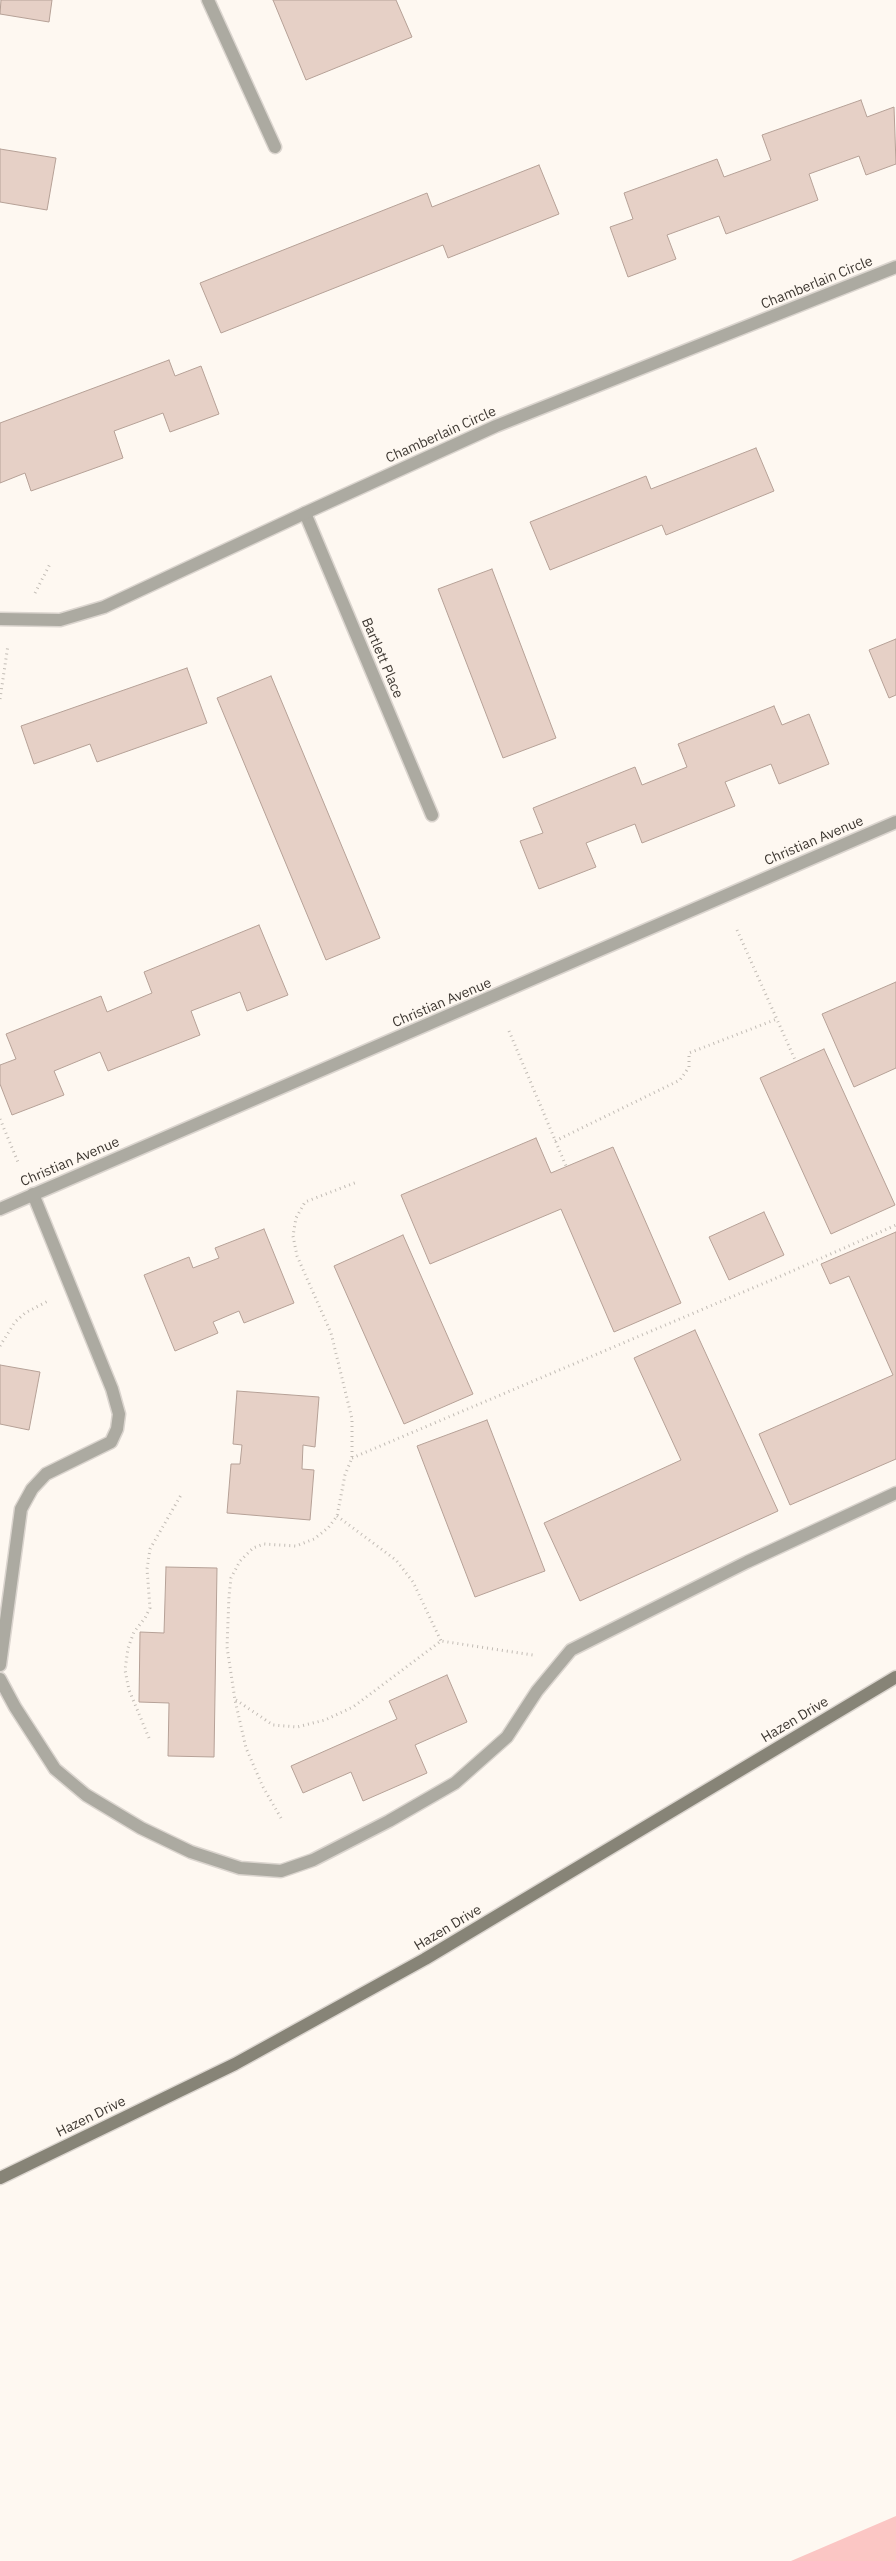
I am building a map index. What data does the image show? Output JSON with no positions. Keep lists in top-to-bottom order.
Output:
{
  "streets": {
    "street": [
      "Chamberlain Circle",
      "Bartlett Place",
      "Christian Avenue",
      "Hazen Drive"
    ]
  },
  "crossings": [
    ["Chamberlain Circle", "Bartlett Place"]
  ]
}
